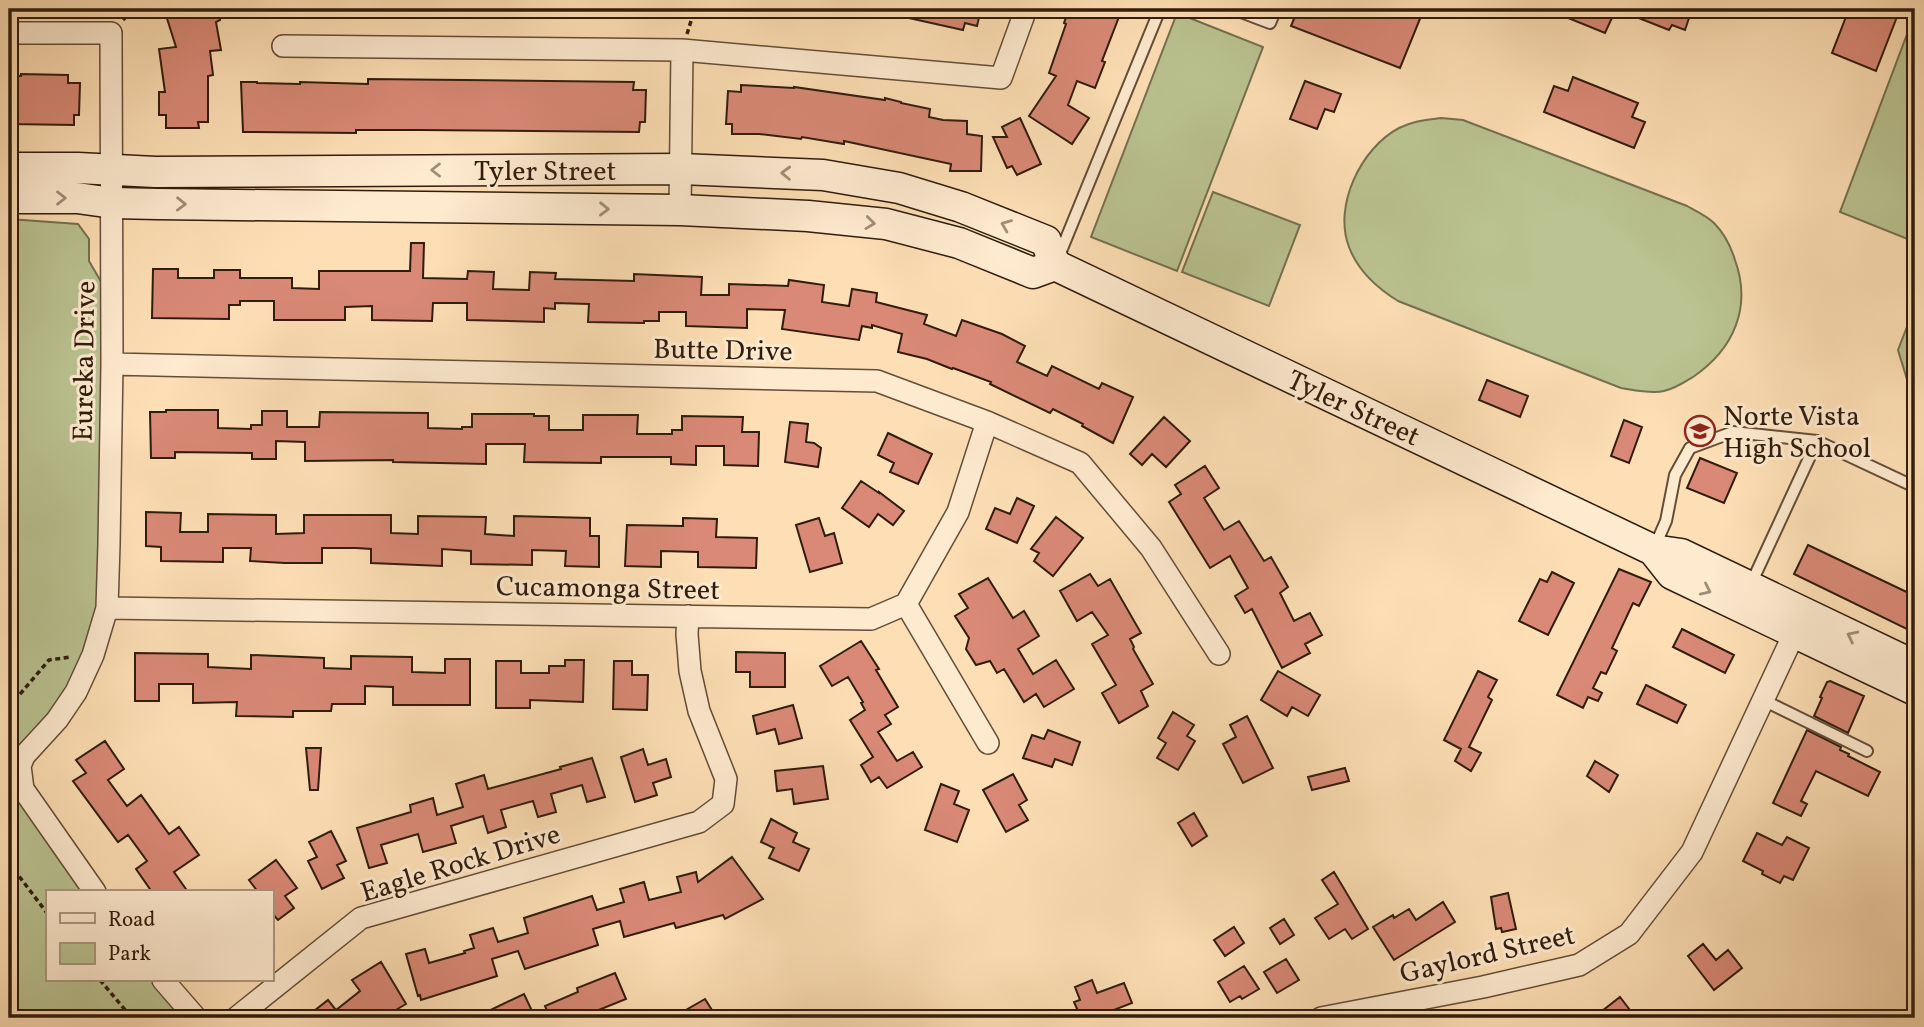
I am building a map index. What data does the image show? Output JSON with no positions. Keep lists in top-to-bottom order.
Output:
{
  "streets": {
    "main road": ["Tyler Street"],
    "street": [
      "Butte Drive",
      "Eureka Drive",
      "Cucamonga Street",
      "Eagle Rock Drive",
      "Gaylord Street"
    ]
  },
  "crossings": [
    ["Tyler Street", "Eureka Drive"],
    ["Tyler Street", "Gaylord Street"],
    ["Butte Drive", "Eureka Drive"],
    ["Eureka Drive", "Cucamonga Street"],
    ["Cucamonga Street", "Eagle Rock Drive"]
  ],
  "places": {
    "school or university": ["Norte Vista High School"]
  },
  "legend": ["Road", "Park"]
}
